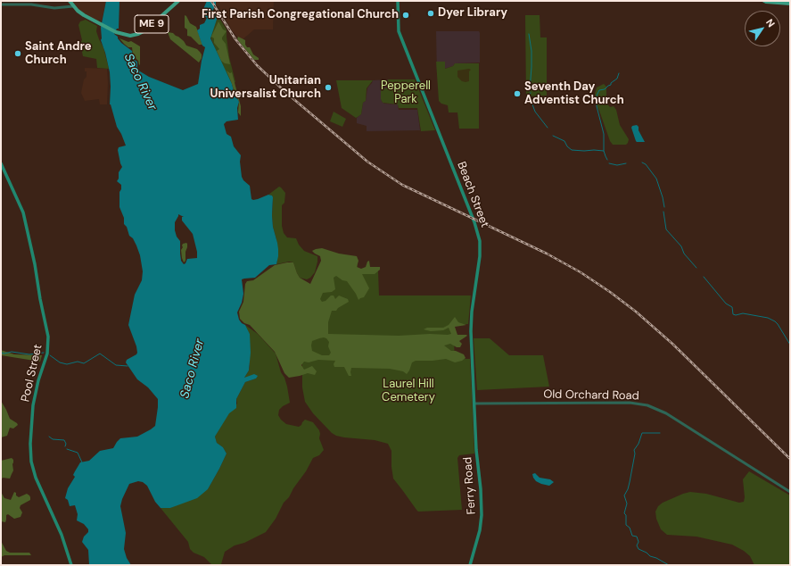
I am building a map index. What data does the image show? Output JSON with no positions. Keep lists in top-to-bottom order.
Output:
{
  "streets": {
    "main road": [
      "ME 9",
      "Beach Street",
      "Pool Street",
      "Ferry Road"
    ],
    "street": ["Old Orchard Road"]
  },
  "crossings": [
    ["Beach Street", "Old Orchard Road"],
    ["Beach Street", "Ferry Road"],
    ["Old Orchard Road", "Ferry Road"]
  ],
  "water": ["Saco River"],
  "parks": ["Pepperell Park", "Laurel Hill Cemetery"],
  "places": [
    "Dyer Library",
    "First Parish Congregational Church",
    "Saint Andre Church",
    "Unitarian Universalist Church",
    "Seventh Day Adventist Church"
  ],
  "north": "top right"
}
